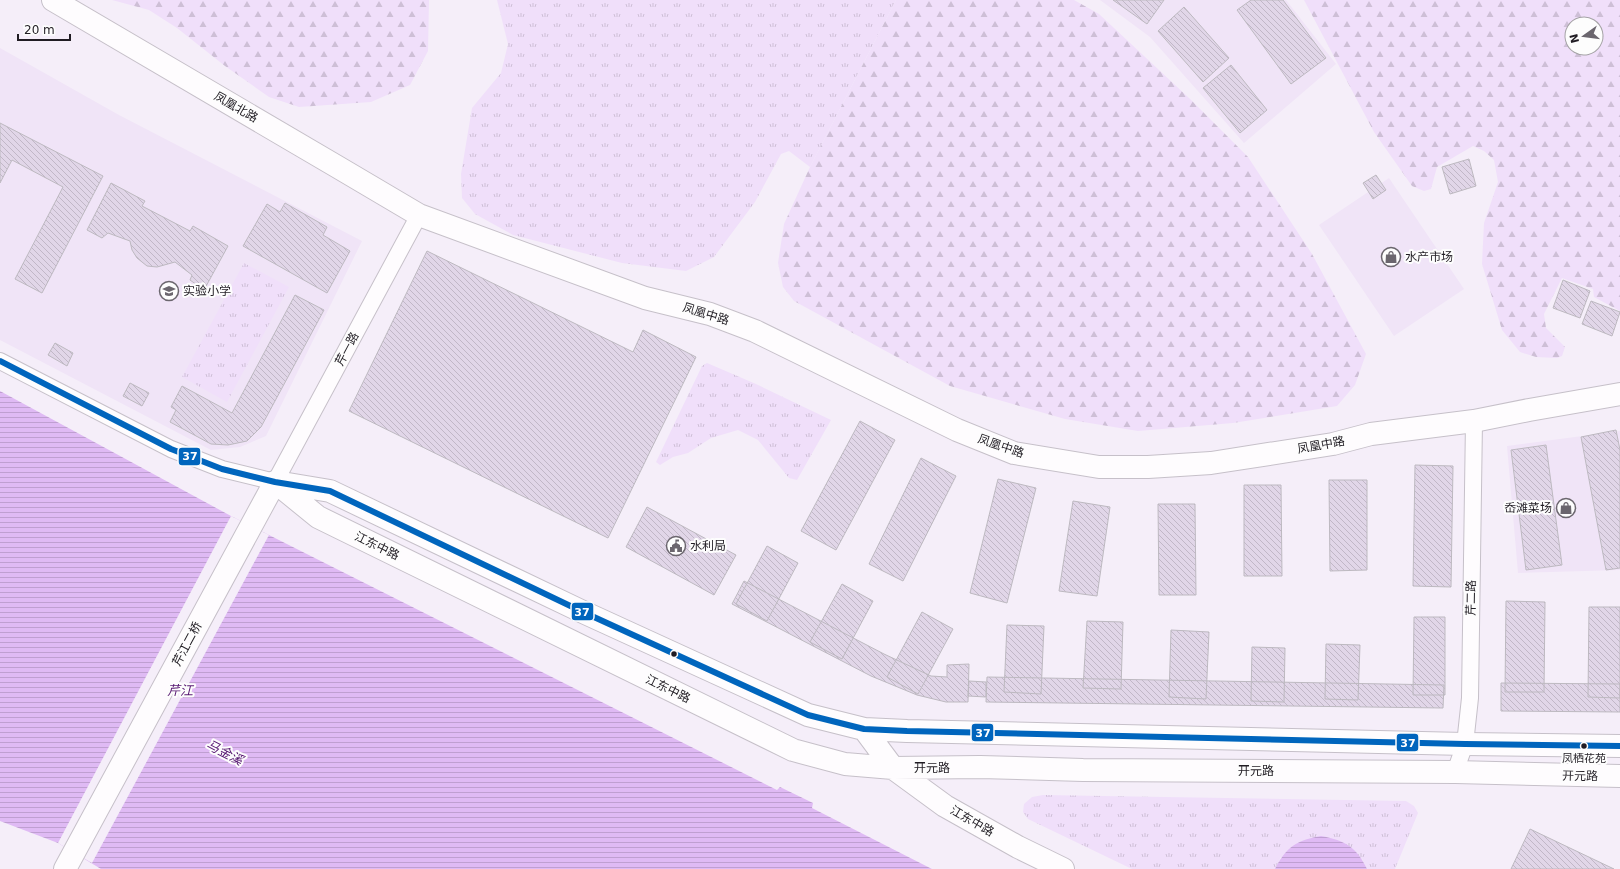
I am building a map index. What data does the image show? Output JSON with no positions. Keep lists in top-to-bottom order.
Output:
{
  "streets": {
    "main road": [
      "凤凰北路",
      "凤凰中路",
      "江东中路",
      "芹江二桥",
      "开元路"
    ],
    "street": ["芹一路", "芹二路"]
  },
  "crossings": [
    ["凤凰北路", "凤凰中路"],
    ["凤凰北路", "芹一路"],
    ["凤凰中路", "芹一路"],
    ["凤凰中路", "芹二路"],
    ["芹一路", "江东中路"],
    ["芹一路", "芹江二桥"],
    ["江东中路", "芹江二桥"],
    ["江东中路", "开元路"],
    ["芹二路", "开元路"]
  ],
  "water": ["芹江", "马金溪"],
  "places": {
    "shop": ["水产市场", "岙滩菜场"],
    "school or university": ["实验小学"],
    "public building": ["水利局"],
    "other": ["凤栖花苑"]
  },
  "lines": ["transit line 37"],
  "scale_bar": "20 m",
  "north": "left"
}
